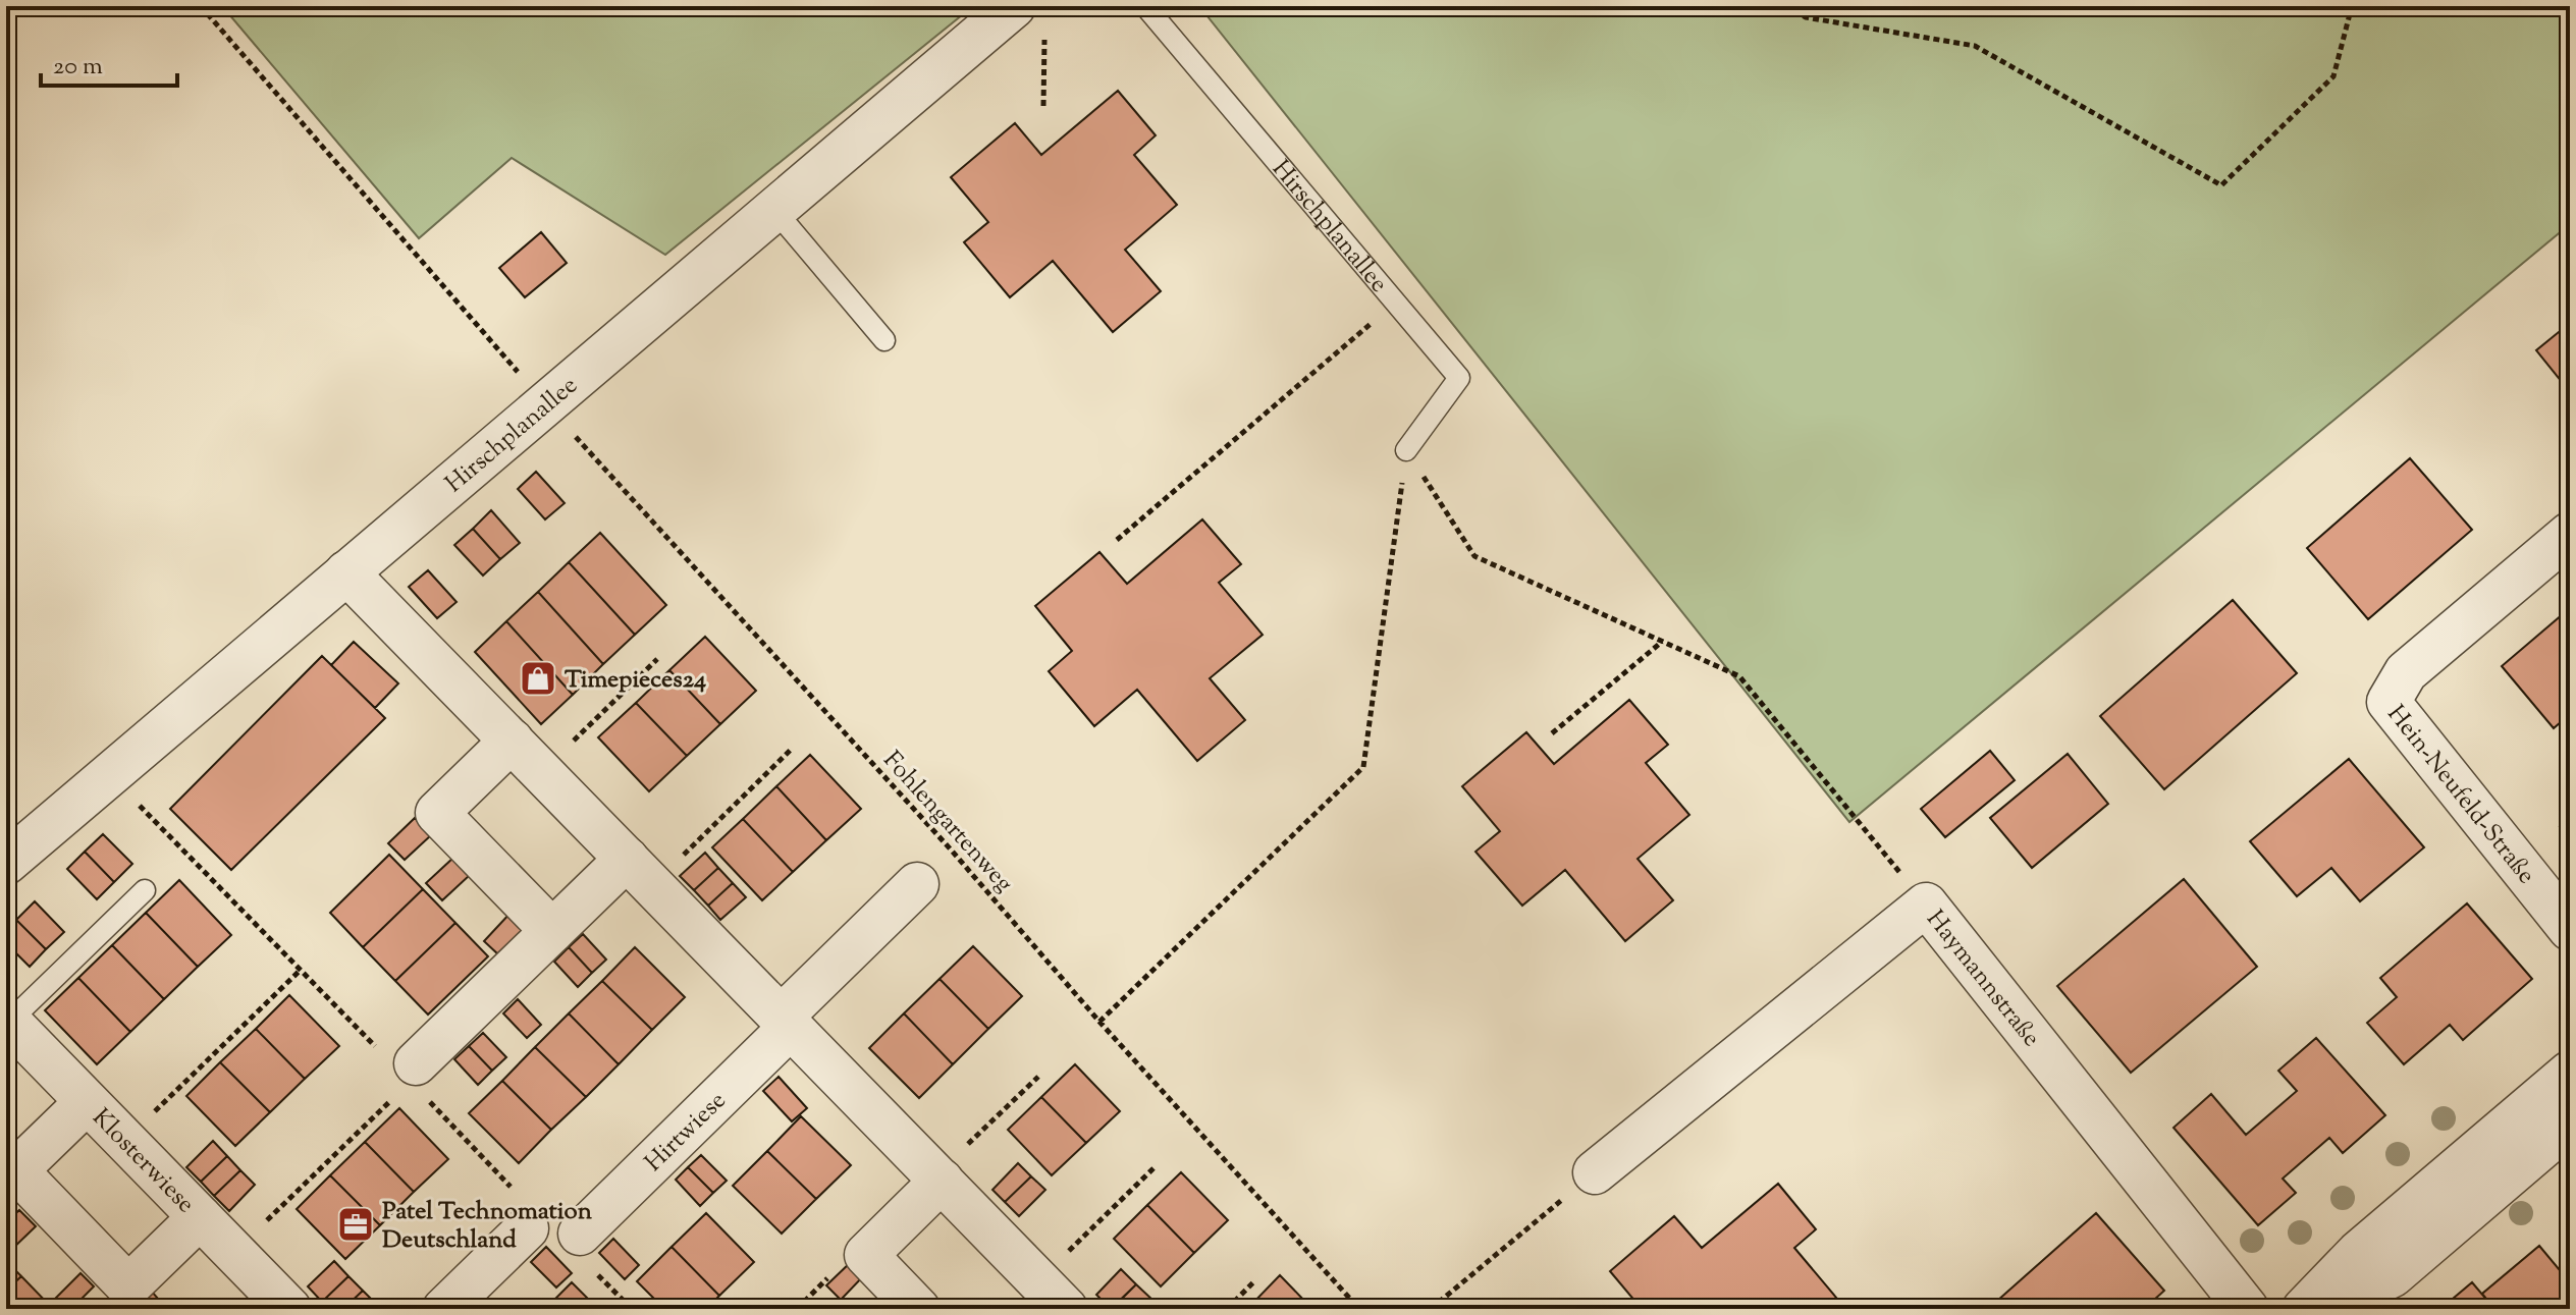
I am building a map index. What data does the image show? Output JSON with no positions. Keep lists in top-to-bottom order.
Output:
{
  "streets": {
    "street": [
      "Hirschplanallee",
      "Hein-Neufeld-Straße",
      "Haymannstraße",
      "Hirtwiese",
      "Klosterwiese"
    ],
    "path": ["Fohlengartenweg"]
  },
  "crossings": [
    ["Hirschplanallee", "Fohlengartenweg"]
  ],
  "places": {
    "shop": ["Timepieces24"],
    "office": ["Patel Technomation Deutschland"]
  },
  "scale_bar": "20 m"
}
